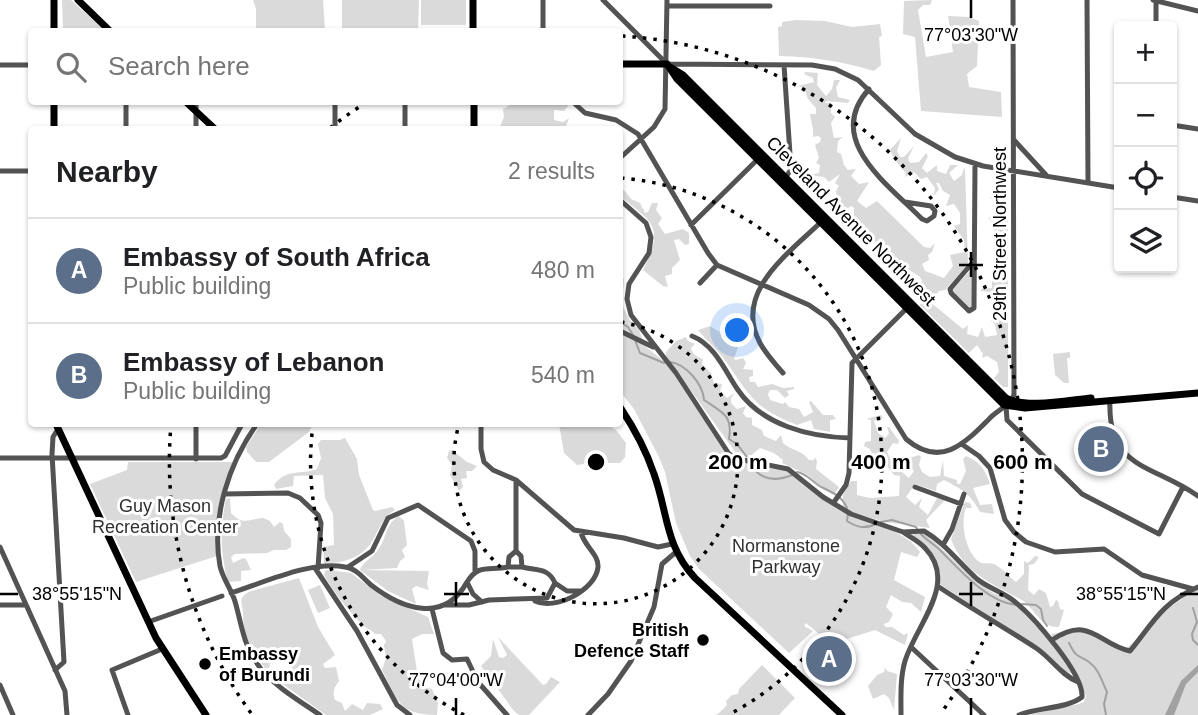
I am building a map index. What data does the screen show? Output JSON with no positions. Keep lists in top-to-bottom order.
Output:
{
  "streets": {
    "main road": ["Cleveland Avenue Northwest"],
    "street": ["29th Street Northwest"]
  },
  "crossings": [
    ["Cleveland Avenue Northwest", "29th Street Northwest"]
  ],
  "parks": ["Guy Mason Recreation Center", "Normanstone Parkway"],
  "places": ["British Defence Staff", "Embassy of Burundi"],
  "page": {
    "map_buttons": ["+", "−"],
    "search": "Search here",
    "heading": ["Nearby", "2 results"],
    "list": [
      {
        "mark": "A",
        "name": "Embassy of South Africa",
        "note": "Public building",
        "value": "480 m"
      },
      {
        "mark": "B",
        "name": "Embassy of Lebanon",
        "note": "Public building",
        "value": "540 m"
      }
    ],
    "pins": ["B", "A"]
  },
  "coordinates": ["77°03'30\"W", "38°55'15\"N", "77°04'00\"W"],
  "rings": ["200 m", "400 m", "600 m"]
}
